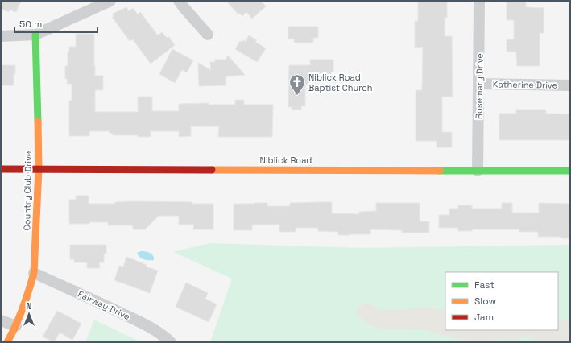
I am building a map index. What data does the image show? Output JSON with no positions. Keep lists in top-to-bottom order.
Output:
{
  "streets": {
    "main road": ["Niblick Road", "Country Club Drive"],
    "street": ["Katherine Drive", "Rosemary Drive", "Fairway Drive"]
  },
  "crossings": [
    ["Katherine Drive", "Rosemary Drive"],
    ["Rosemary Drive", "Niblick Road"],
    ["Niblick Road", "Country Club Drive"],
    ["Country Club Drive", "Fairway Drive"]
  ],
  "places": {
    "church": ["Niblick Road Baptist Church"]
  },
  "legend": ["Fast", "Slow", "Jam"],
  "scale_bar": "50 m",
  "north": "top"
}
